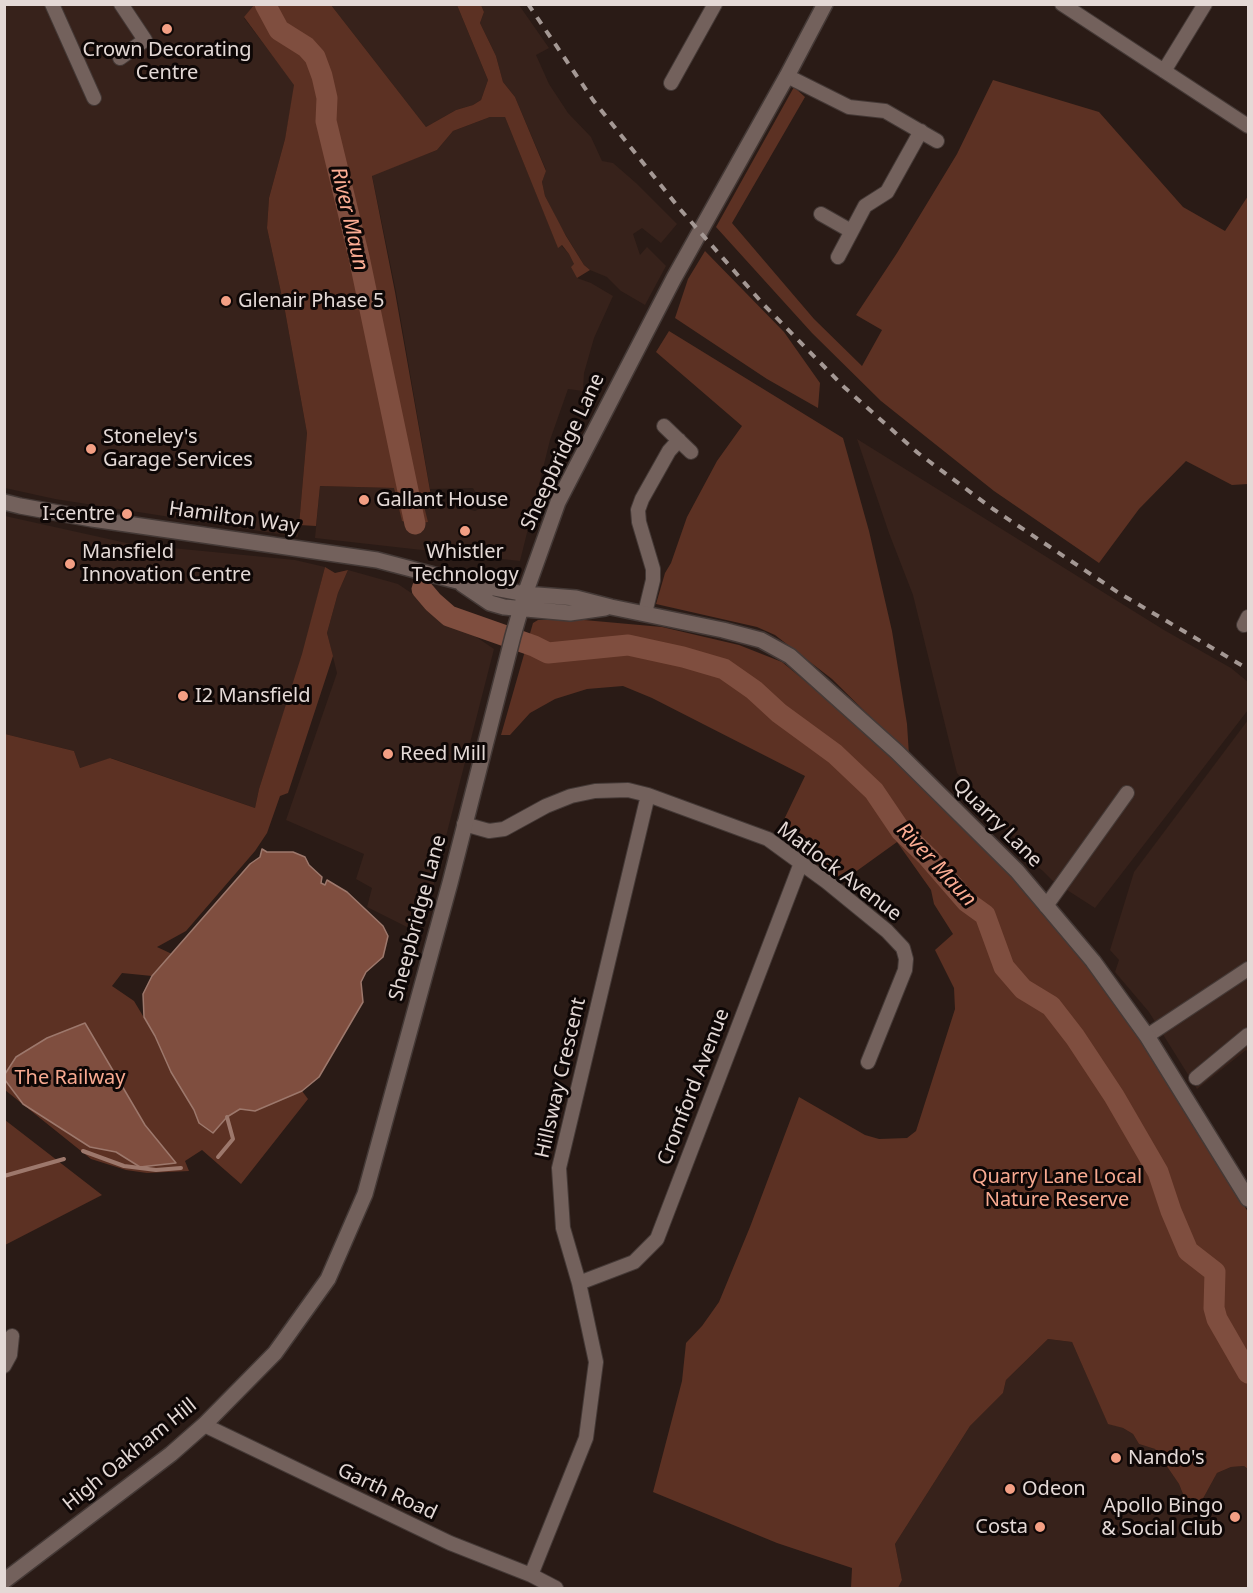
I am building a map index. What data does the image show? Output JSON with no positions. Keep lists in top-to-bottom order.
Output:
{
  "streets": {
    "street": [
      "Sheepbridge Lane",
      "Hamilton Way",
      "Quarry Lane",
      "Matlock Avenue",
      "Hillsway Crescent",
      "Cromford Avenue",
      "High Oakham Hill",
      "Garth Road"
    ]
  },
  "crossings": [
    ["Sheepbridge Lane", "Hamilton Way"],
    ["Sheepbridge Lane", "Quarry Lane"],
    ["Sheepbridge Lane", "Matlock Avenue"],
    ["Sheepbridge Lane", "High Oakham Hill"],
    ["Hamilton Way", "Quarry Lane"],
    ["Matlock Avenue", "Hillsway Crescent"],
    ["Matlock Avenue", "Cromford Avenue"],
    ["Hillsway Crescent", "Cromford Avenue"],
    ["Hillsway Crescent", "Garth Road"],
    ["High Oakham Hill", "Garth Road"]
  ],
  "water": ["River Maun"],
  "parks": ["The Railway", "Quarry Lane Local Nature Reserve"],
  "places": [
    "Crown Decorating Centre",
    "Glenair Phase 5",
    "Stoneley's Garage Services",
    "Gallant House",
    "I-centre",
    "Whistler Technology",
    "Mansfield Innovation Centre",
    "I2 Mansfield",
    "Reed Mill",
    "Nando's",
    "Odeon",
    "Apollo Bingo & Social Club",
    "Costa"
  ]
}
